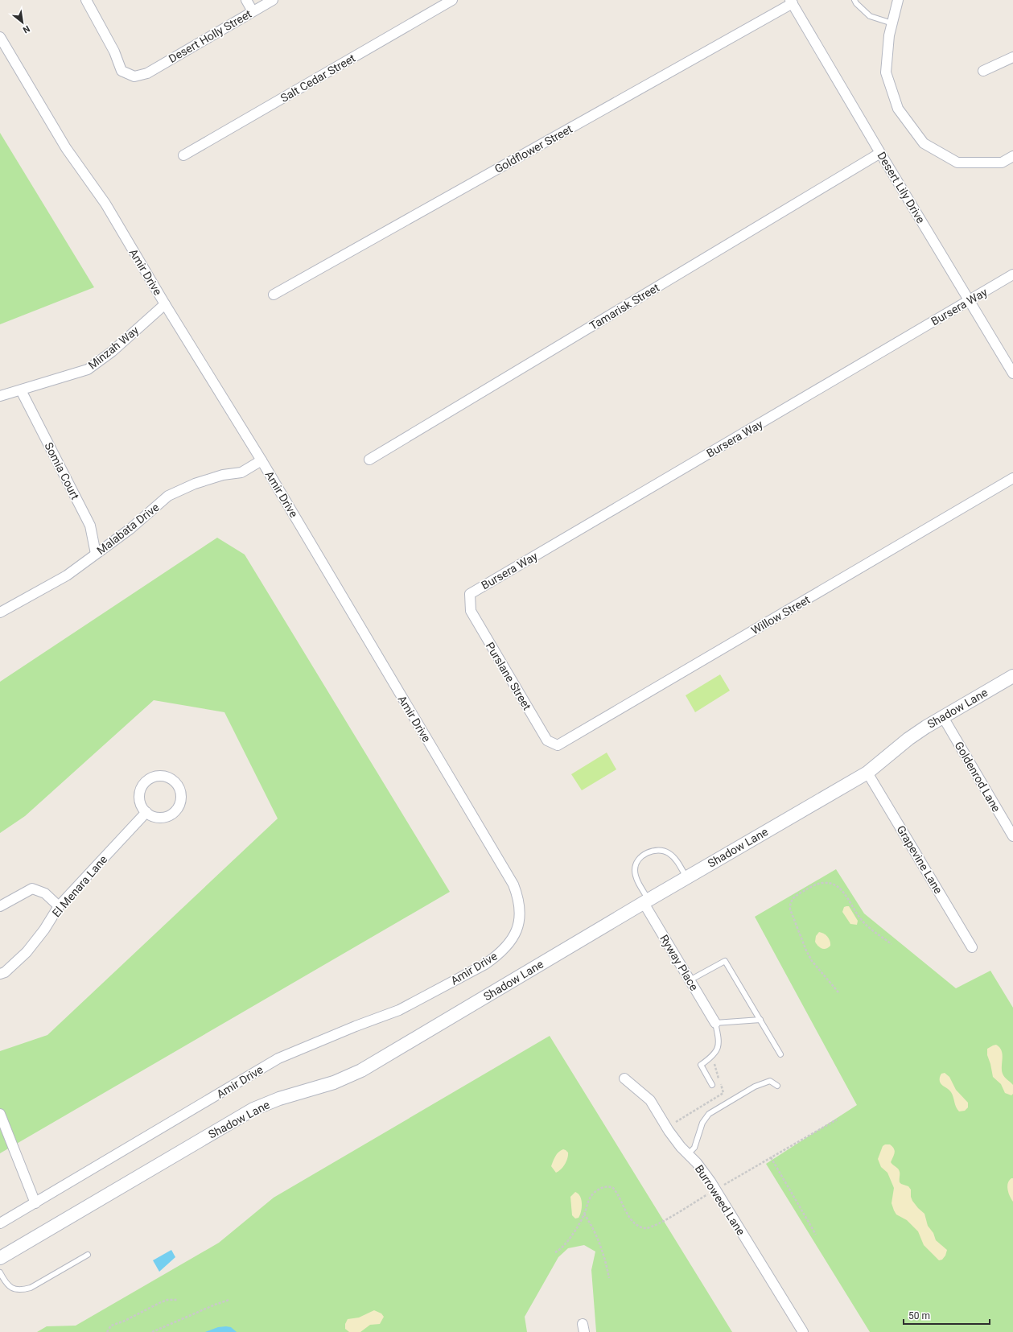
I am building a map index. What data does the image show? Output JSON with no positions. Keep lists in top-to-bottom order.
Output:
{
  "streets": {
    "street": [
      "Desert Holly Street",
      "Salt Cedar Street",
      "Goldflower Street",
      "Desert Lily Drive",
      "Amir Drive",
      "Tamarisk Street",
      "Bursera Way",
      "Minzah Way",
      "Somia Court",
      "Malabata Drive",
      "Willow Street",
      "Purslane Street",
      "Shadow Lane",
      "Goldenrod Lane",
      "Grapevine Lane",
      "El Menara Lane",
      "Ryway Place",
      "Burroweed Lane"
    ]
  },
  "crossings": [
    ["Goldflower Street", "Desert Lily Drive"],
    ["Desert Lily Drive", "Tamarisk Street"],
    ["Desert Lily Drive", "Bursera Way"],
    ["Amir Drive", "Minzah Way"],
    ["Amir Drive", "Malabata Drive"],
    ["Bursera Way", "Purslane Street"],
    ["Minzah Way", "Somia Court"],
    ["Somia Court", "Malabata Drive"],
    ["Willow Street", "Purslane Street"],
    ["Shadow Lane", "Goldenrod Lane"],
    ["Shadow Lane", "Grapevine Lane"],
    ["Shadow Lane", "Ryway Place"]
  ],
  "scale_bar": "50 m",
  "north": "bottom right"
}
